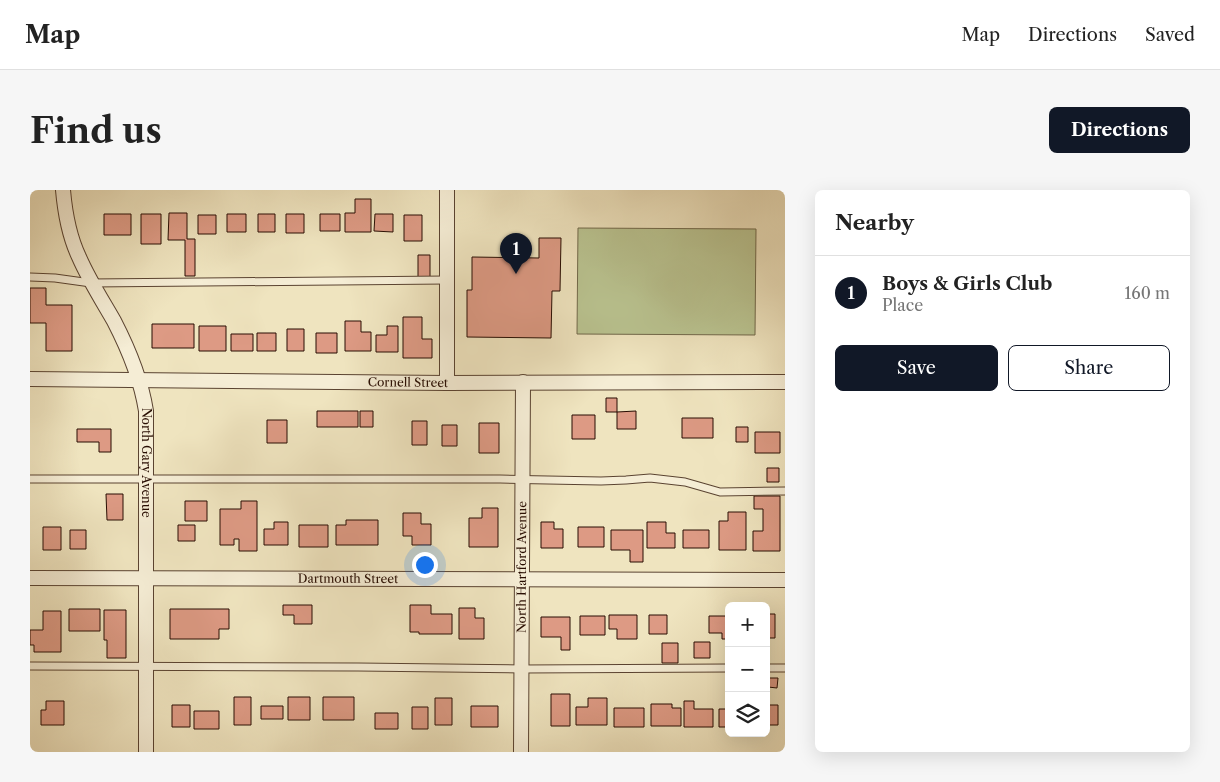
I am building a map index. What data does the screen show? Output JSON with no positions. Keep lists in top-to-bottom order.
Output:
{
  "streets": {
    "street": [
      "Cornell Street",
      "North Gary Avenue",
      "North Hartford Avenue",
      "Dartmouth Street"
    ]
  },
  "crossings": [
    ["Cornell Street", "North Gary Avenue"],
    ["Cornell Street", "North Hartford Avenue"],
    ["North Gary Avenue", "Dartmouth Street"],
    ["North Hartford Avenue", "Dartmouth Street"]
  ],
  "page": {
    "header": "Map",
    "nav": ["Map", "Directions", "Saved"],
    "buttons": [
      "Directions",
      ["Save", "Share"]
    ],
    "title": "Find us",
    "heading": "Nearby",
    "pins": "1",
    "list": [
      {
        "mark": "1",
        "name": "Boys & Girls Club",
        "note": "Place",
        "value": "160 m"
      }
    ],
    "map_buttons": ["+", "−"]
  }
}
